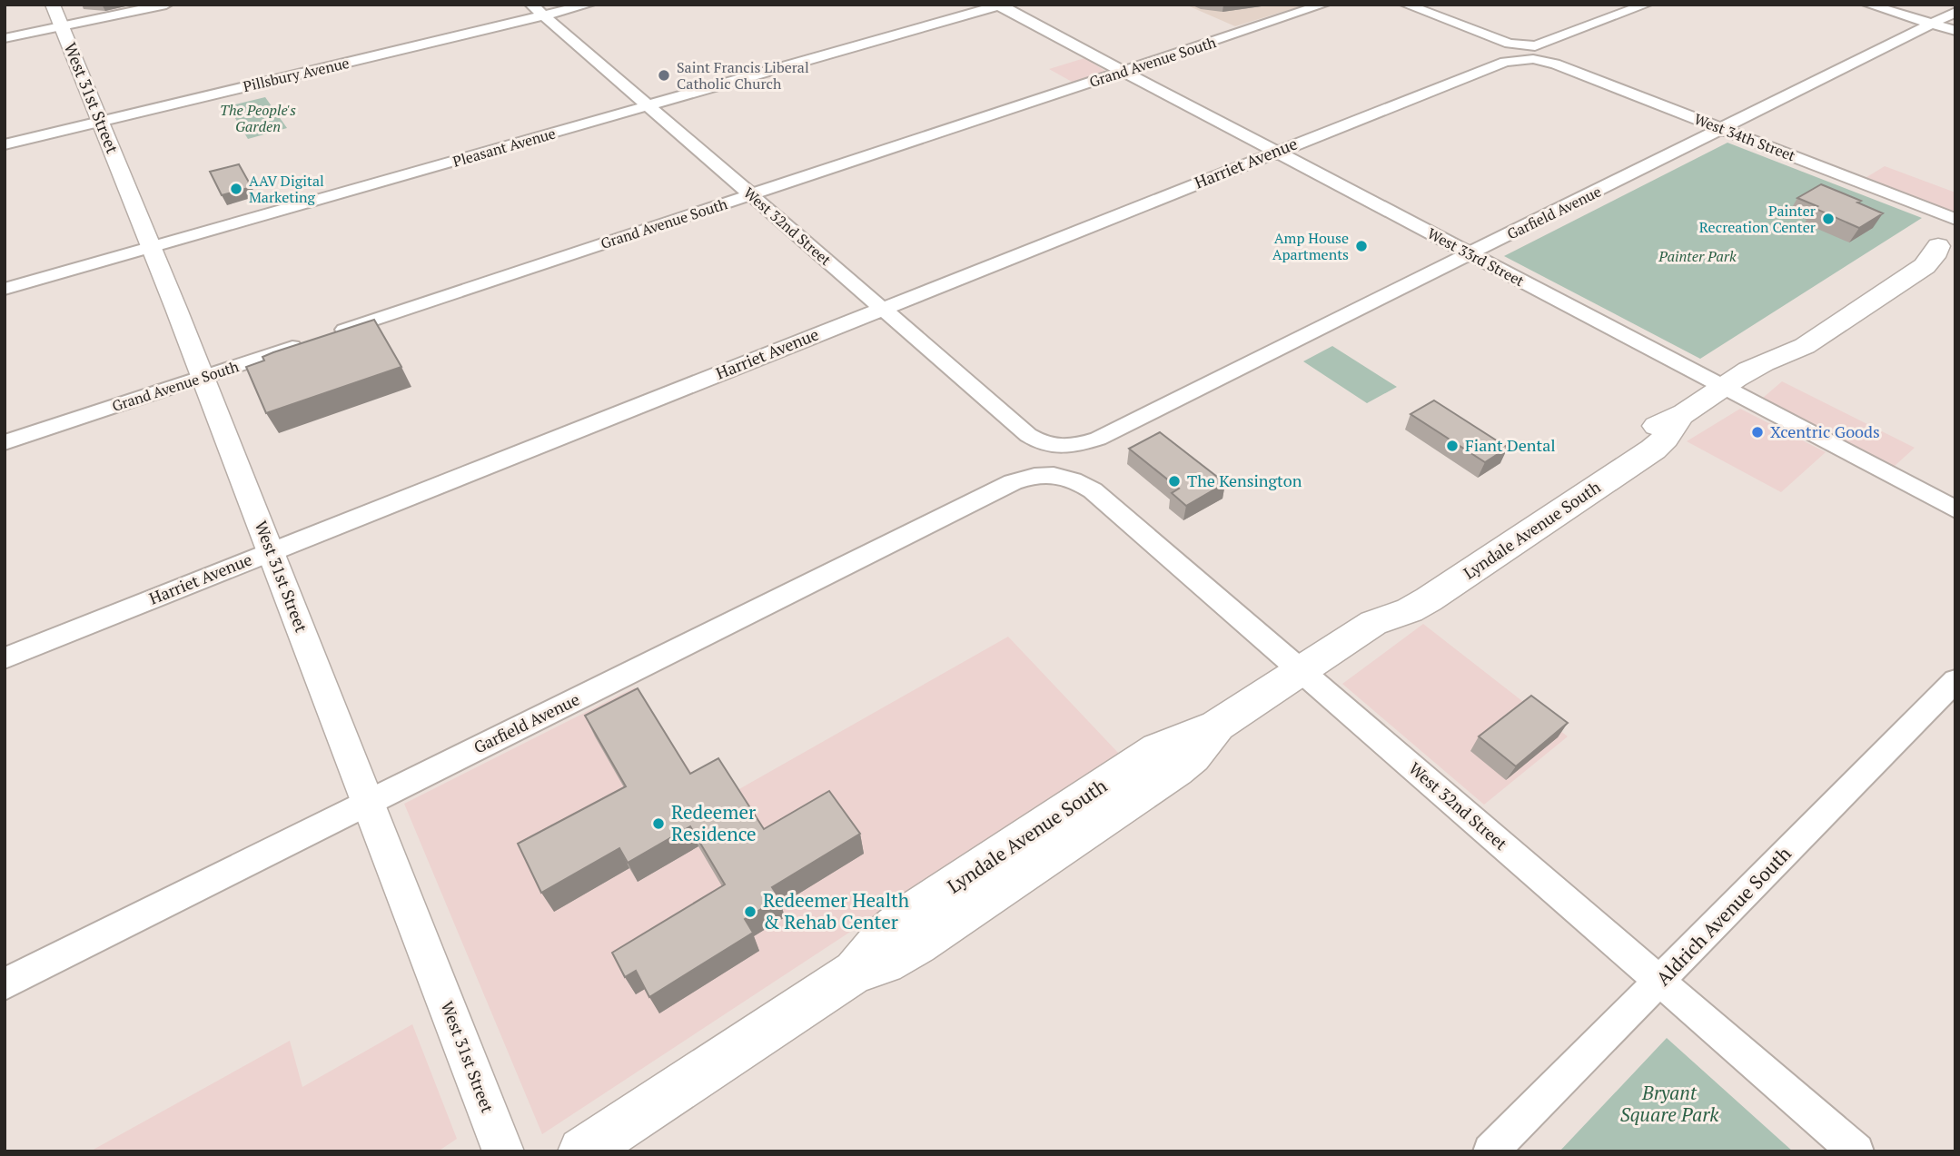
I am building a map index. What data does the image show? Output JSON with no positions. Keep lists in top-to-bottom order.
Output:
{
  "streets": {
    "main road": ["Lyndale Avenue South"],
    "street": [
      "Grand Avenue South",
      "Pillsbury Avenue",
      "West 31st Street",
      "West 34th Street",
      "Pleasant Avenue",
      "Harriet Avenue",
      "Garfield Avenue",
      "West 32nd Street",
      "West 33rd Street",
      "Aldrich Avenue South"
    ]
  },
  "crossings": [
    ["Grand Avenue South", "West 31st Street"],
    ["Grand Avenue South", "West 32nd Street"],
    ["Grand Avenue South", "West 33rd Street"],
    ["Pillsbury Avenue", "West 31st Street"],
    ["Pillsbury Avenue", "West 32nd Street"],
    ["West 31st Street", "Pleasant Avenue"],
    ["West 31st Street", "Harriet Avenue"],
    ["West 31st Street", "Garfield Avenue"],
    ["West 34th Street", "Harriet Avenue"],
    ["West 34th Street", "Garfield Avenue"],
    ["Pleasant Avenue", "West 32nd Street"],
    ["Pleasant Avenue", "West 33rd Street"],
    ["Harriet Avenue", "West 32nd Street"],
    ["Harriet Avenue", "West 33rd Street"],
    ["Garfield Avenue", "West 32nd Street"],
    ["Garfield Avenue", "West 33rd Street"],
    ["West 32nd Street", "Lyndale Avenue South"],
    ["West 32nd Street", "Aldrich Avenue South"],
    ["West 33rd Street", "Lyndale Avenue South"]
  ],
  "parks": ["The People's Garden", "Painter Park", "Bryant Square Park"],
  "places": [
    "Saint Francis Liberal Catholic Church",
    "AAV Digital Marketing",
    "Painter Recreation Center",
    "Amp House Apartments",
    "Xcentric Goods",
    "Fiant Dental",
    "The Kensington",
    "Redeemer Residence",
    "Redeemer Health & Rehab Center"
  ]
}
